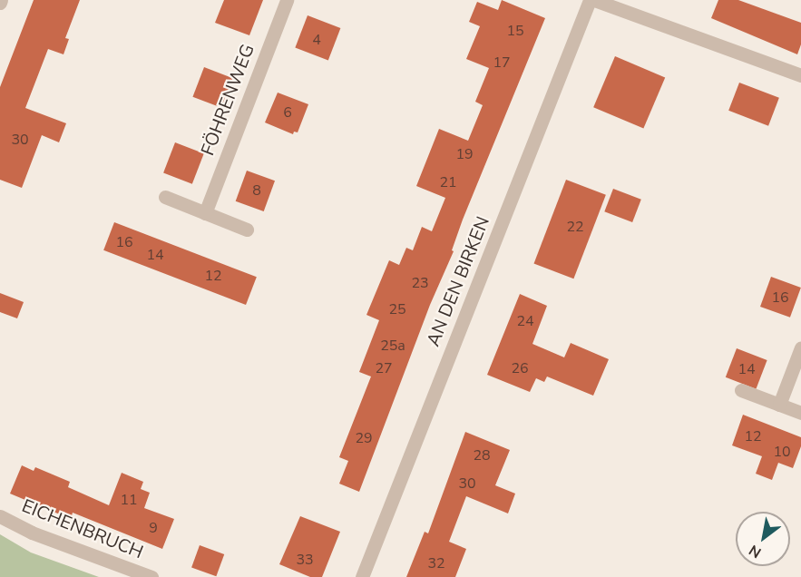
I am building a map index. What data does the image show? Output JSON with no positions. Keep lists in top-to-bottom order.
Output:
{
  "streets": {
    "street": ["FÖHRENWEG", "AN DEN BIRKEN", "EICHENBRUCH"]
  },
  "house_numbers": [
    "15",
    "4",
    "17",
    "6",
    "30",
    "19",
    "21",
    "8",
    "22",
    "16",
    "14",
    "12",
    "23",
    "16",
    "25",
    "24",
    "25a",
    "27",
    "26",
    "14",
    "12",
    "29",
    "10",
    "28",
    "30",
    "11",
    "9",
    "33",
    "32"
  ],
  "north": "bottom left"
}
